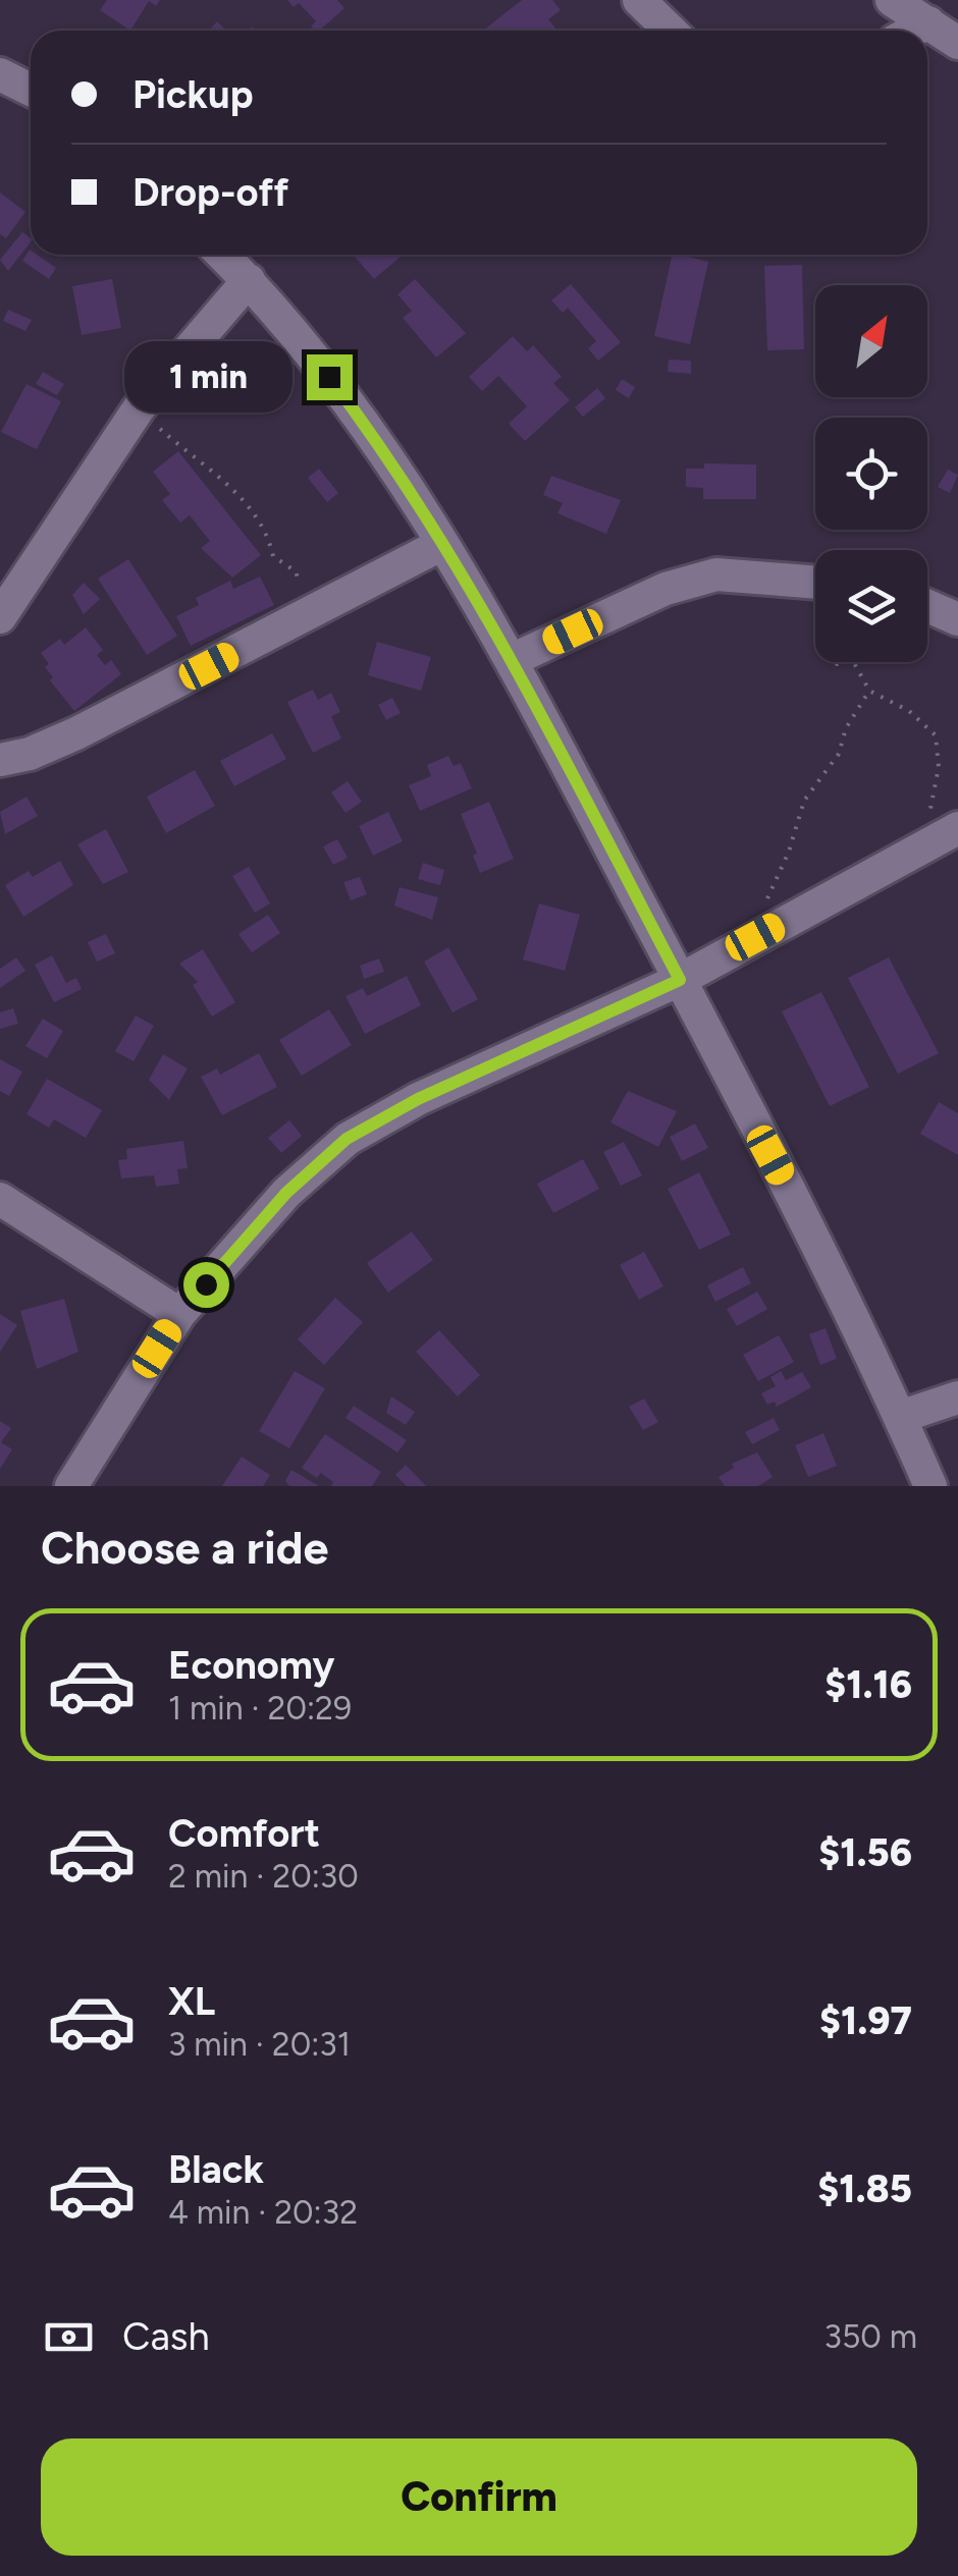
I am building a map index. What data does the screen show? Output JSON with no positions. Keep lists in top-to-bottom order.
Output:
{
  "north": "top right",
  "page": {
    "banner": ["Pickup", "Drop-off"],
    "bubble": "1 min",
    "heading": "Choose a ride",
    "list": [
      {
        "name": "Economy",
        "note": "1 min · 20:29",
        "value": "$1.16"
      },
      {
        "name": "Comfort",
        "note": "2 min · 20:30",
        "value": "$1.56"
      },
      {
        "name": "XL",
        "note": "3 min · 20:31",
        "value": "$1.97"
      },
      {
        "name": "Black",
        "note": "4 min · 20:32",
        "value": "$1.85"
      }
    ],
    "pay": ["Cash", "350 m"],
    "buttons": "Confirm"
  }
}
